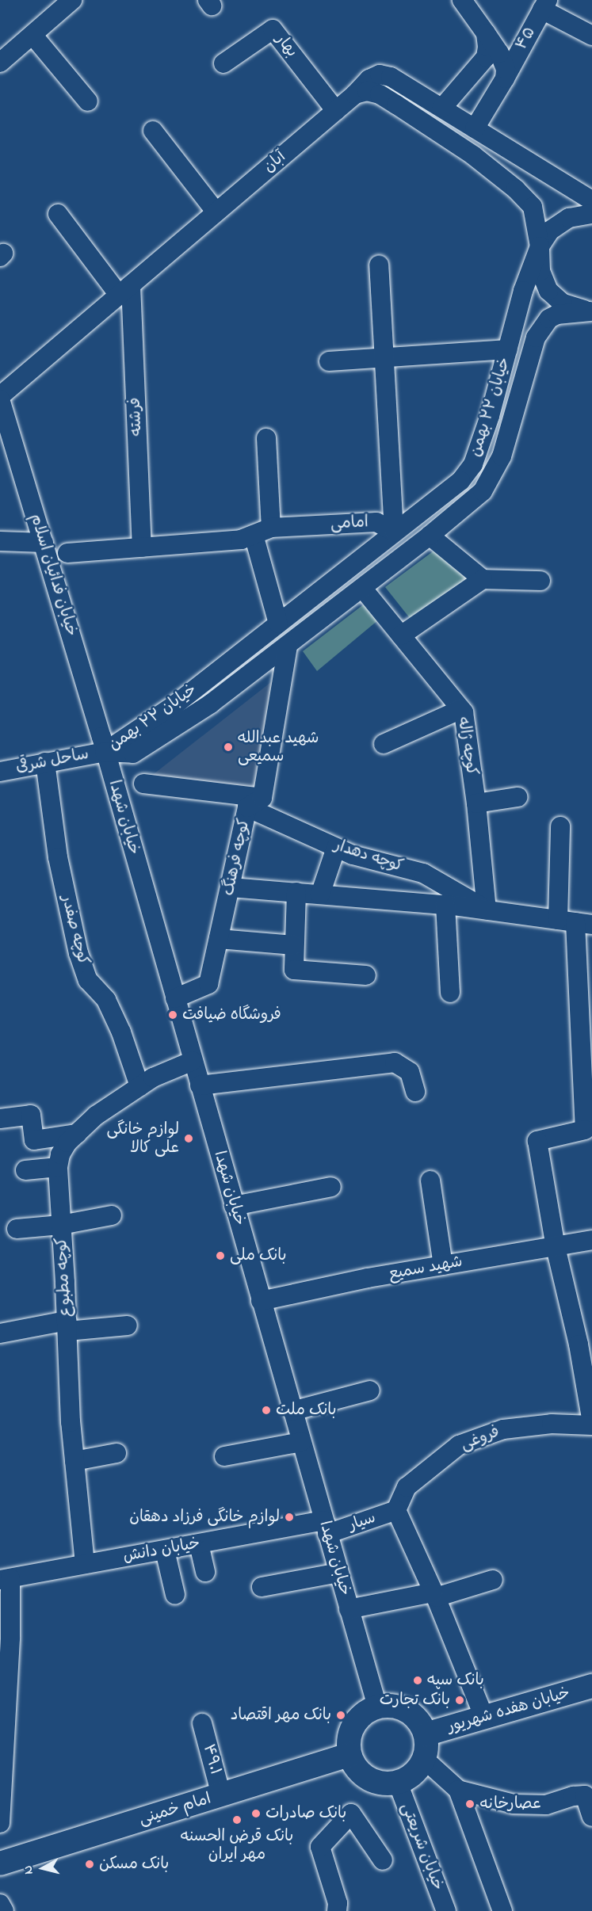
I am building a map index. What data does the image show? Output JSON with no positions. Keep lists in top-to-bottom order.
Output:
{
  "streets": {
    "main road": ["خیابان هفده شهریور", "امام خمینی"],
    "street": [
      "۴۵",
      "بهار",
      "آبان",
      "خیابان ۲۲ بهمن",
      "فرشته",
      "امامی",
      "خیابان فدائیان اسلام",
      "کوچه ژاله",
      "ساحل شرقی",
      "خیابان شهدا",
      "کوچه دهدار",
      "کوچه فرهنگ",
      "کوچه صفدر",
      "شهید سمیع",
      "کوچه مطبوع",
      "فروغی",
      "سیار",
      "خیابان دانش",
      "۴۹.۱",
      "خیابان شریعتی"
    ]
  },
  "crossings": [
    ["بهار", "آبان"],
    ["آبان", "فرشته"],
    ["آبان", "خیابان فدائیان اسلام"],
    ["خیابان ۲۲ بهمن", "امامی"],
    ["خیابان ۲۲ بهمن", "خیابان فدائیان اسلام"],
    ["خیابان ۲۲ بهمن", "کوچه ژاله"],
    ["خیابان ۲۲ بهمن", "ساحل شرقی"],
    ["خیابان ۲۲ بهمن", "خیابان شهدا"],
    ["خیابان ۲۲ بهمن", "کوچه فرهنگ"],
    ["فرشته", "امامی"],
    ["خیابان فدائیان اسلام", "ساحل شرقی"],
    ["خیابان فدائیان اسلام", "خیابان شهدا"],
    ["کوچه ژاله", "کوچه دهدار"],
    ["ساحل شرقی", "خیابان شهدا"],
    ["ساحل شرقی", "کوچه صفدر"],
    ["خیابان شهدا", "کوچه فرهنگ"],
    ["خیابان شهدا", "شهید سمیع"],
    ["خیابان شهدا", "کوچه مطبوع"],
    ["خیابان شهدا", "سیار"],
    ["خیابان شهدا", "خیابان دانش"],
    ["خیابان شهدا", "خیابان هفده شهریور"],
    ["خیابان شهدا", "امام خمینی"],
    ["خیابان شهدا", "خیابان شریعتی"],
    ["کوچه دهدار", "کوچه فرهنگ"],
    ["کوچه صفدر", "کوچه مطبوع"],
    ["کوچه مطبوع", "خیابان دانش"],
    ["فروغی", "سیار"],
    ["سیار", "خیابان دانش"],
    ["خیابان هفده شهریور", "امام خمینی"],
    ["خیابان هفده شهریور", "خیابان شریعتی"],
    ["۴۹.۱", "امام خمینی"],
    ["امام خمینی", "خیابان شریعتی"]
  ],
  "places": [
    "شهید عبدالله سمیعی",
    "فروشگاه ضیافت",
    "لوازم خانگی علی کالا",
    "بانک ملی",
    "بانک ملت",
    "لوازم خانگی فرزاد دهقان",
    "بانک سپه",
    "بانک تجارت",
    "بانک مهر اقتصاد",
    "عصارخانه",
    "بانک صادرات",
    "بانک قرض الحسنه مهر ایران",
    "بانک مسکن"
  ],
  "north": "left"
}
